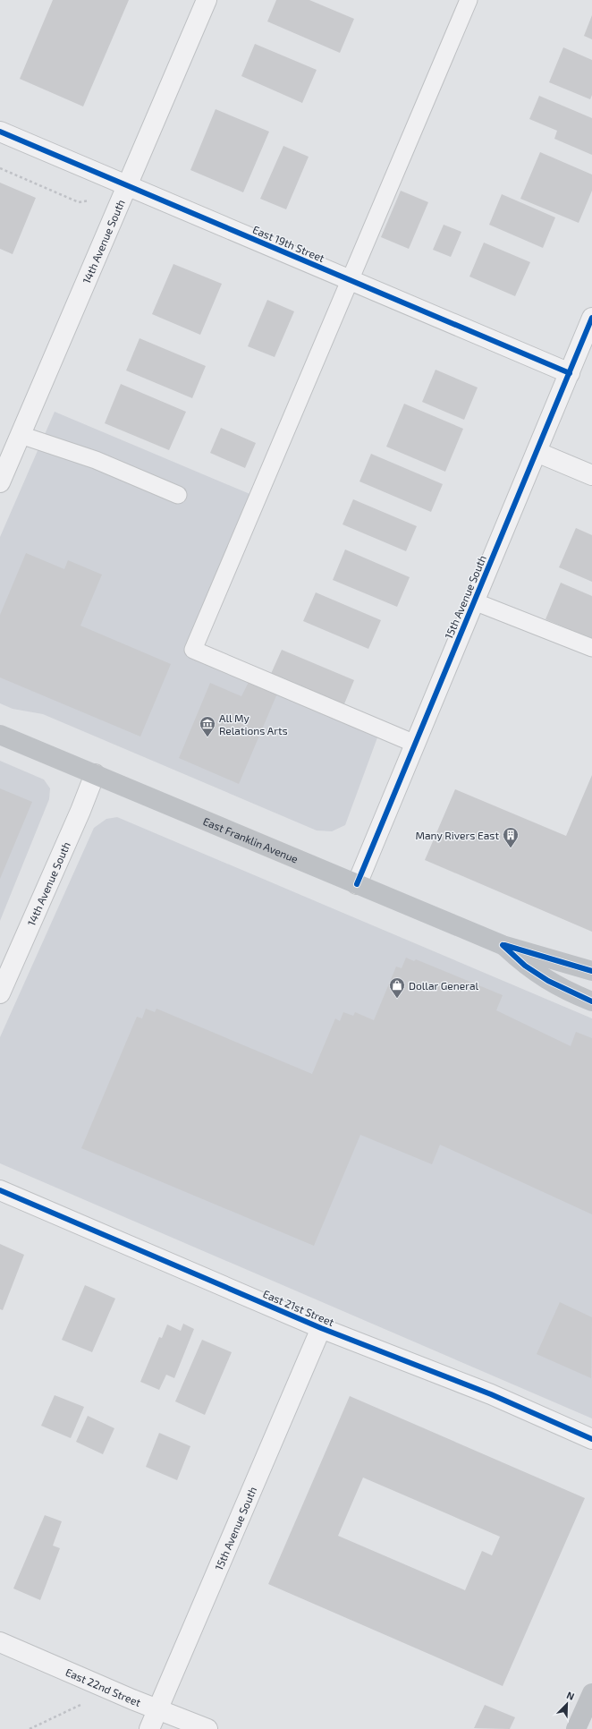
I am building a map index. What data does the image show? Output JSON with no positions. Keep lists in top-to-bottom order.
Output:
{
  "streets": {
    "main road": ["East Franklin Avenue"],
    "street": [
      "14th Avenue South",
      "East 19th Street",
      "15th Avenue South",
      "East 21st Street",
      "East 22nd Street"
    ]
  },
  "crossings": [
    ["14th Avenue South", "East 19th Street"],
    ["14th Avenue South", "East Franklin Avenue"],
    ["East 19th Street", "15th Avenue South"],
    ["15th Avenue South", "East Franklin Avenue"],
    ["15th Avenue South", "East 21st Street"],
    ["15th Avenue South", "East 22nd Street"]
  ],
  "places": {
    "museum": ["All My Relations Arts"],
    "building": ["Many Rivers East"],
    "shop": ["Dollar General"]
  },
  "north": "top right"
}
